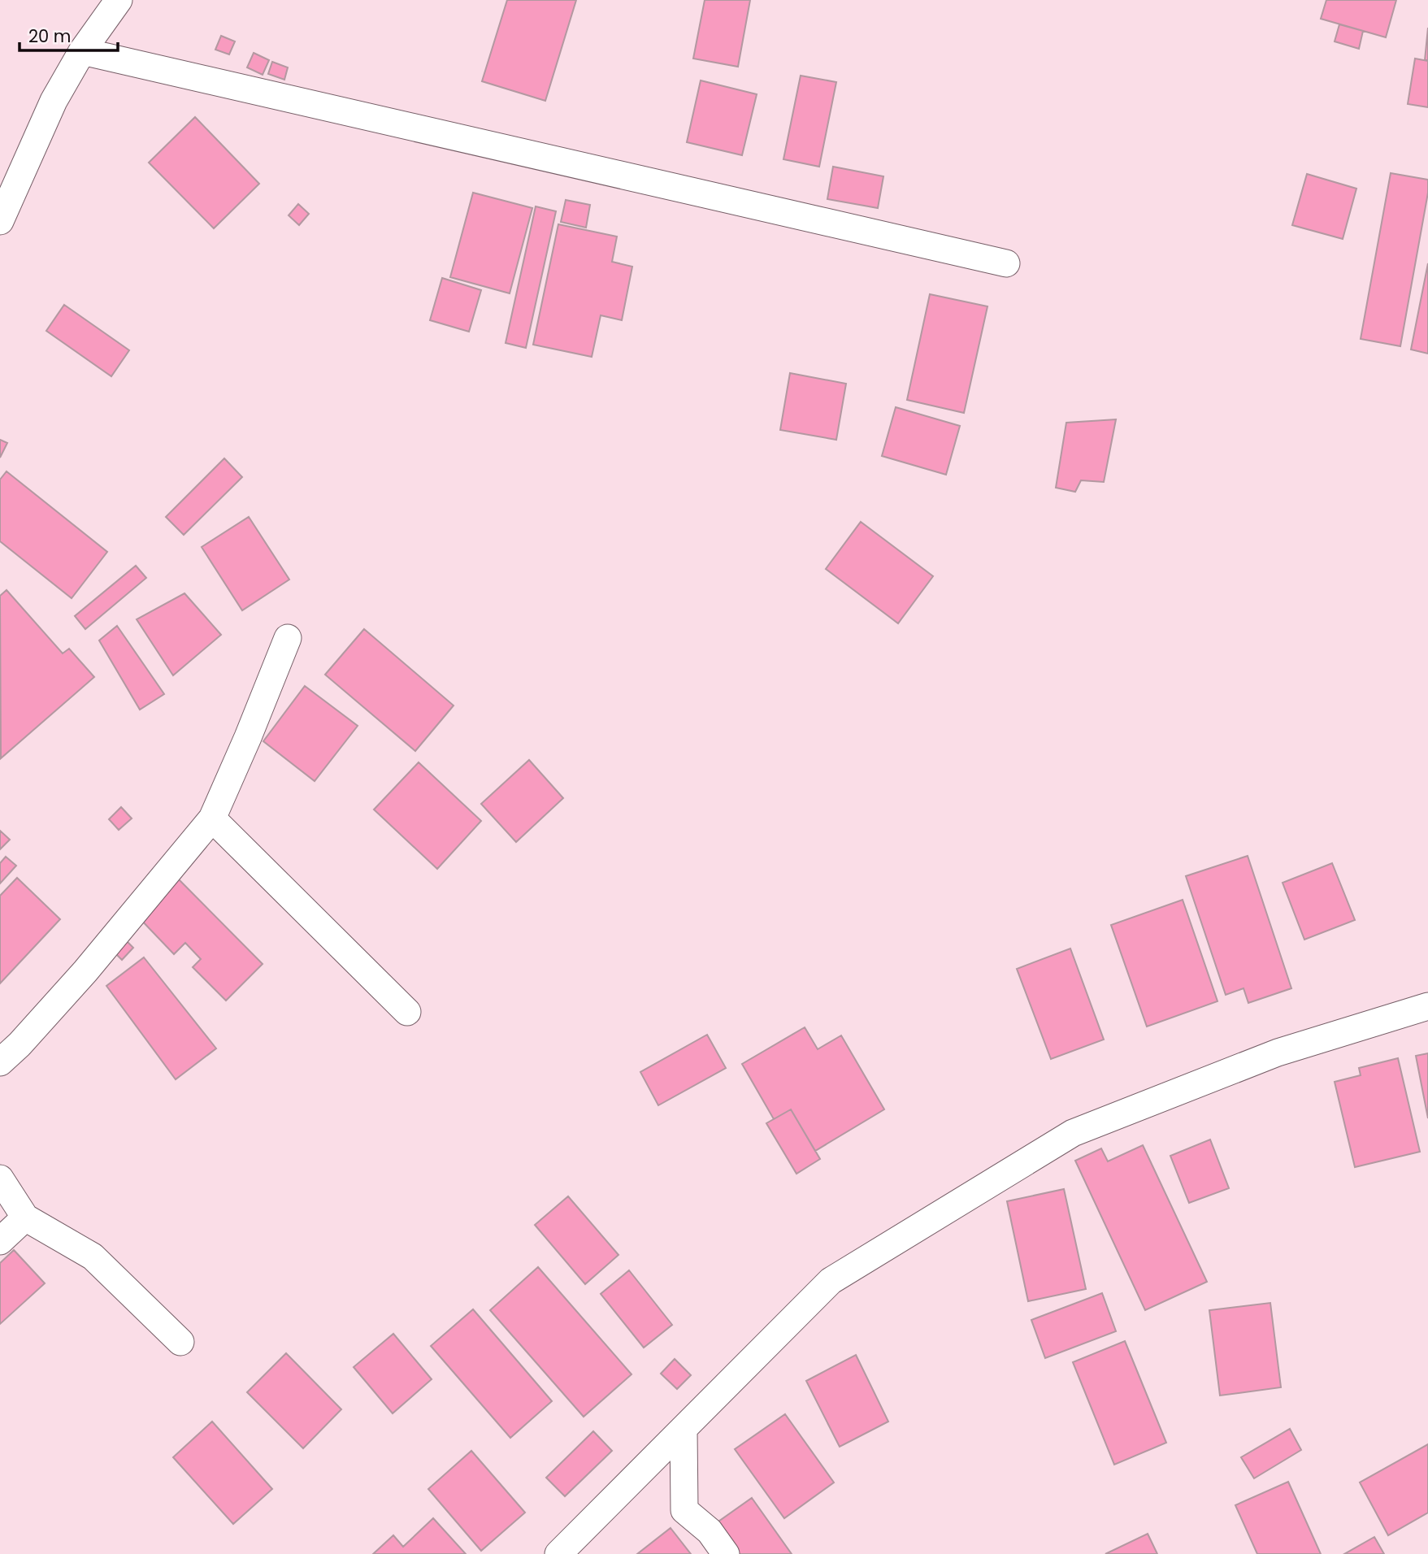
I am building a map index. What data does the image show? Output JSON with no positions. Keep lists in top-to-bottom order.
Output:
{
  "scale_bar": "20 m"
}
